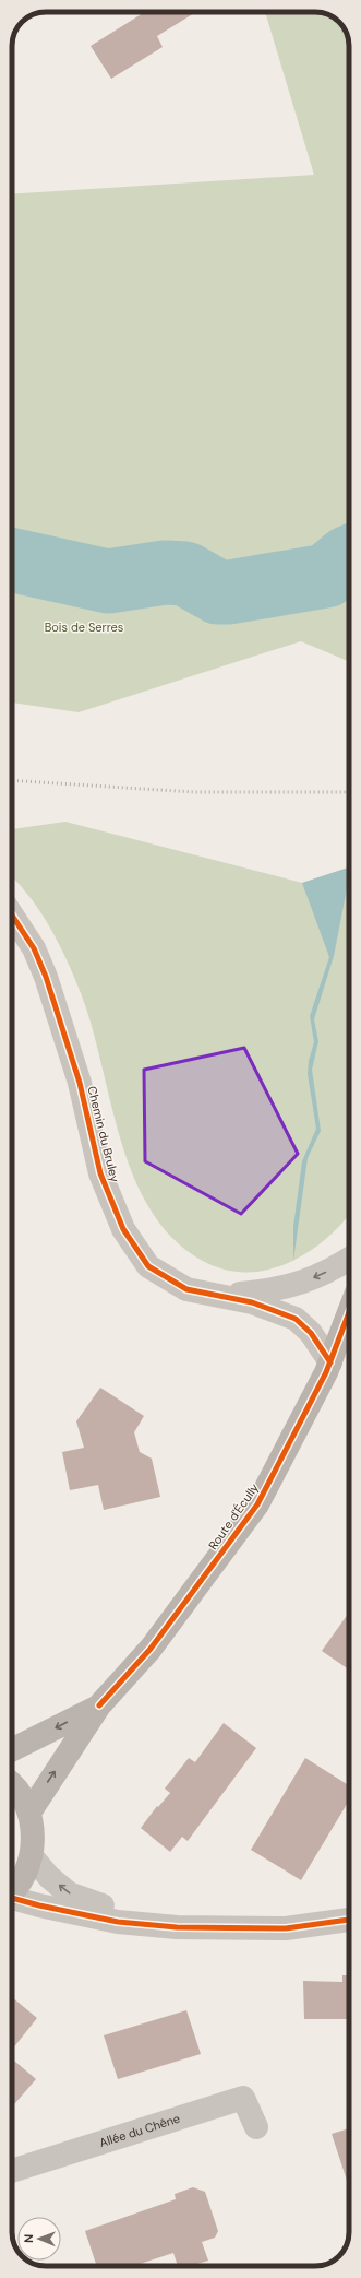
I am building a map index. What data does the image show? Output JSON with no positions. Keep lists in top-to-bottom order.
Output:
{
  "streets": {
    "main road": ["Route d'Écully"],
    "street": ["Chemin du Bruley", "Allée du Chêne"]
  },
  "crossings": [
    ["Chemin du Bruley", "Route d'Écully"]
  ],
  "parks": ["Bois de Serres"],
  "north": "left"
}
